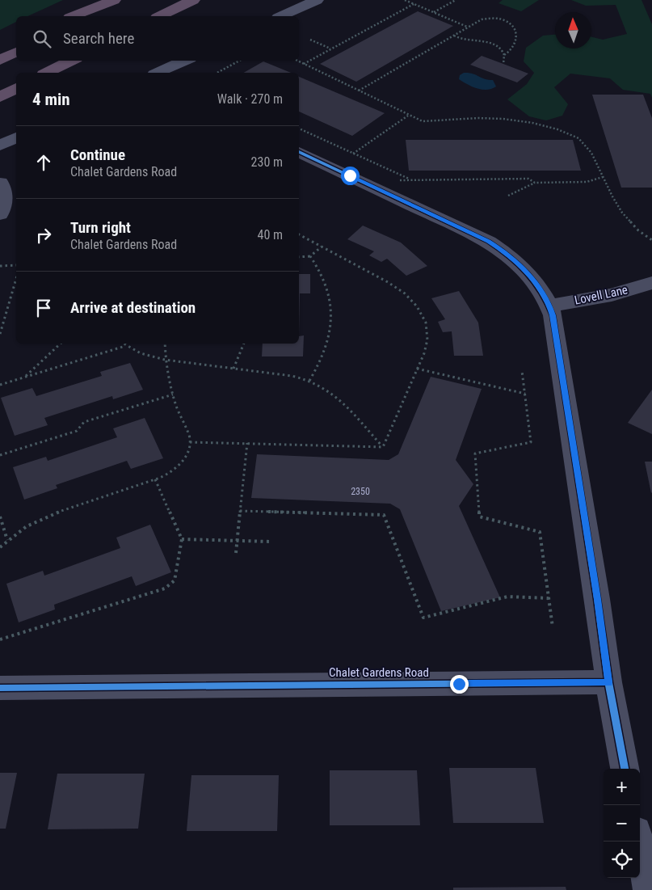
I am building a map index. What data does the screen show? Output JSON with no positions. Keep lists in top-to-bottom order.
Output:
{
  "streets": {
    "street": ["Lovell Lane", "Chalet Gardens Road"]
  },
  "house_numbers": ["2350"],
  "north": "top",
  "page": {
    "search": "Search here",
    "heading": ["4 min", "Walk · 270 m"],
    "list": [
      ["Continue", "Chalet Gardens Road", "230 m"],
      ["Turn right", "Chalet Gardens Road", "40 m"],
      "Arrive at destination"
    ],
    "map_buttons": ["+", "−"]
  }
}
